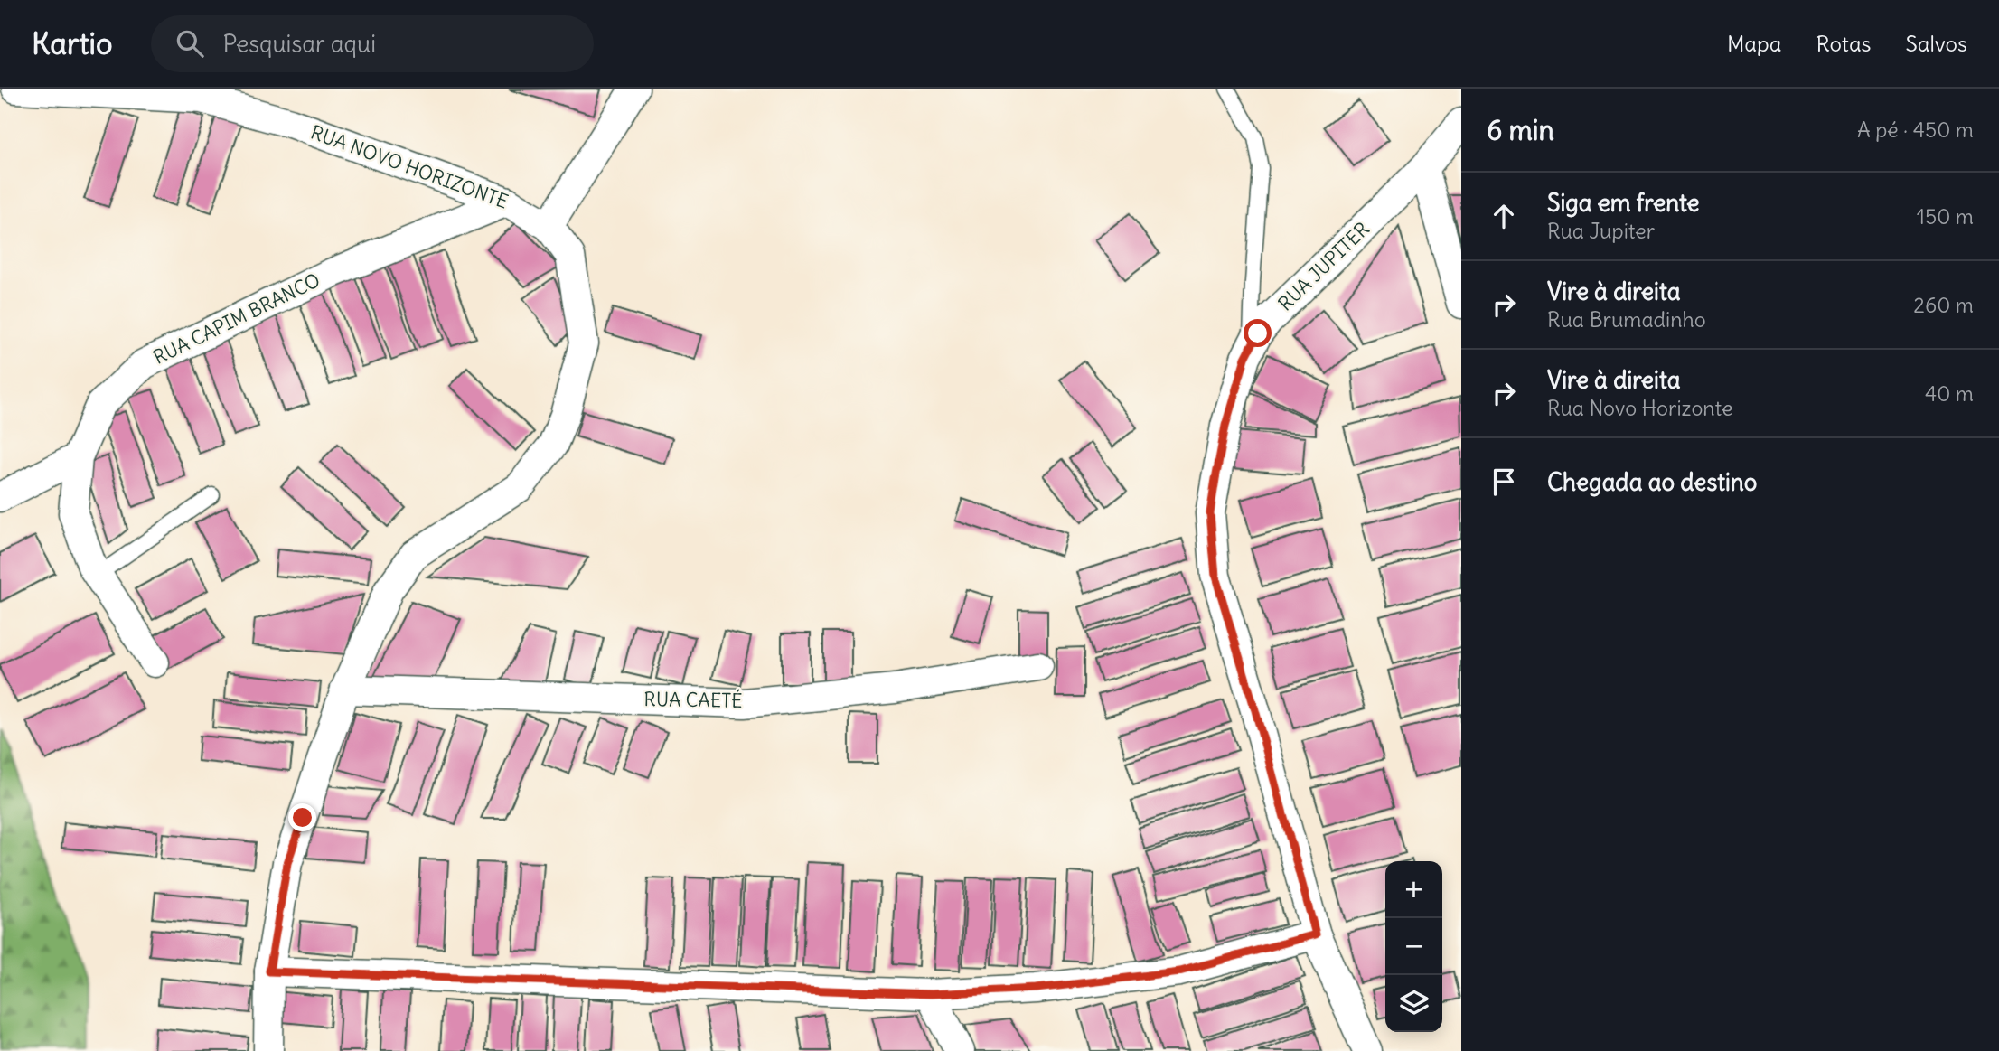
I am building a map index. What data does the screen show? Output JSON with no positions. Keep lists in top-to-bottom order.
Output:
{
  "streets": {
    "street": [
      "RUA NOVO HORIZONTE",
      "RUA JUPITER",
      "RUA CAPIM BRANCO",
      "RUA CAETÉ"
    ]
  },
  "crossings": [
    ["RUA NOVO HORIZONTE", "RUA CAPIM BRANCO"],
    ["RUA NOVO HORIZONTE", "RUA CAETÉ"]
  ],
  "page": {
    "header": "Kartio",
    "search": "Pesquisar aqui",
    "nav": ["Mapa", "Rotas", "Salvos"],
    "heading": ["6 min", "A pé · 450 m"],
    "list": [
      ["Siga em frente", "Rua Jupiter", "150 m"],
      ["Vire à direita", "Rua Brumadinho", "260 m"],
      ["Vire à direita", "Rua Novo Horizonte", "40 m"],
      "Chegada ao destino"
    ],
    "map_buttons": ["+", "−"]
  }
}
